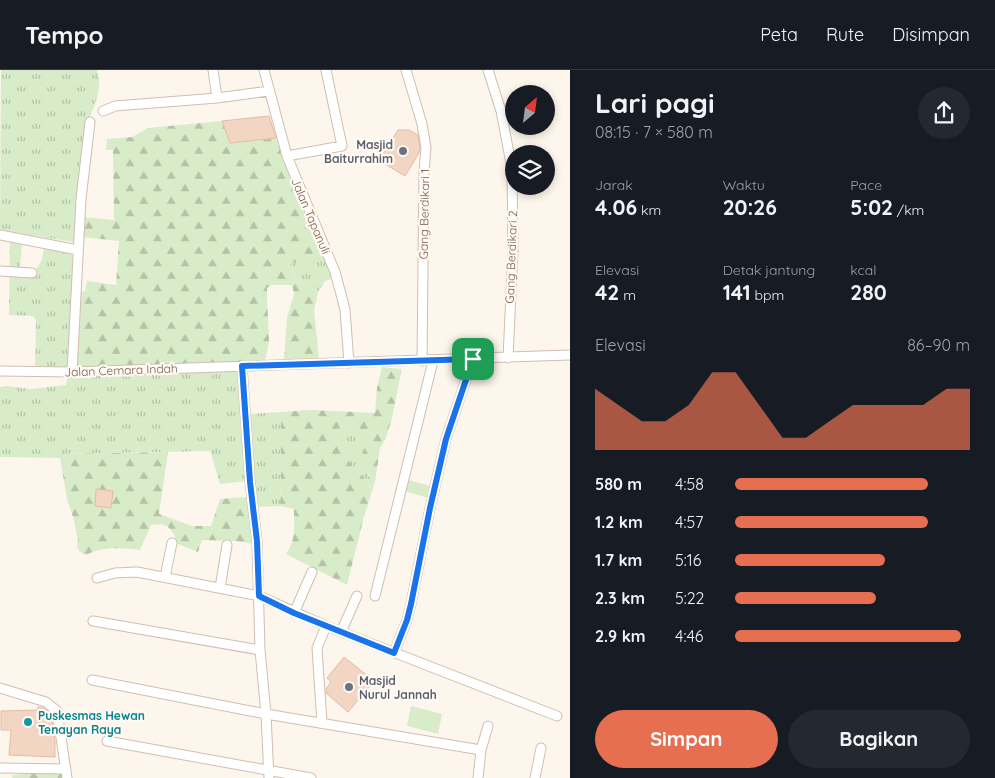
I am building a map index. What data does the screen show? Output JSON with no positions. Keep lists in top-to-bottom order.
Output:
{
  "streets": {
    "street": [
      "Gang Berdikari 1",
      "Jalan Tapanuli",
      "Gang Berdikari 2",
      "Jalan Cemara Indah"
    ]
  },
  "crossings": [
    ["Gang Berdikari 1", "Jalan Cemara Indah"],
    ["Jalan Tapanuli", "Jalan Cemara Indah"],
    ["Gang Berdikari 2", "Jalan Cemara Indah"]
  ],
  "places": ["Masjid Baiturrahim", "Masjid Nurul Jannah", "Puskesmas Hewan Tenayan Raya"],
  "north": "top right",
  "page": {
    "header": "Tempo",
    "nav": ["Peta", "Rute", "Disimpan"],
    "heading": ["Lari pagi", "08:15 · 7 × 580 m"],
    "stats": [
      ["Jarak", "4.06 km"],
      ["Waktu", "20:26"],
      ["Pace", "5:02 /km"],
      ["Elevasi", "42 m"],
      ["Detak jantung", "141 bpm"],
      ["kcal", "280"]
    ],
    "chart": ["Elevasi", "86–90 m"],
    "list": [
      {
        "name": "580 m",
        "note": "4:58"
      },
      {
        "name": "1.2 km",
        "note": "4:57"
      },
      {
        "name": "1.7 km",
        "note": "5:16"
      },
      {
        "name": "2.3 km",
        "note": "5:22"
      },
      {
        "name": "2.9 km",
        "note": "4:46"
      }
    ],
    "buttons": ["Simpan", "Bagikan"]
  }
}
